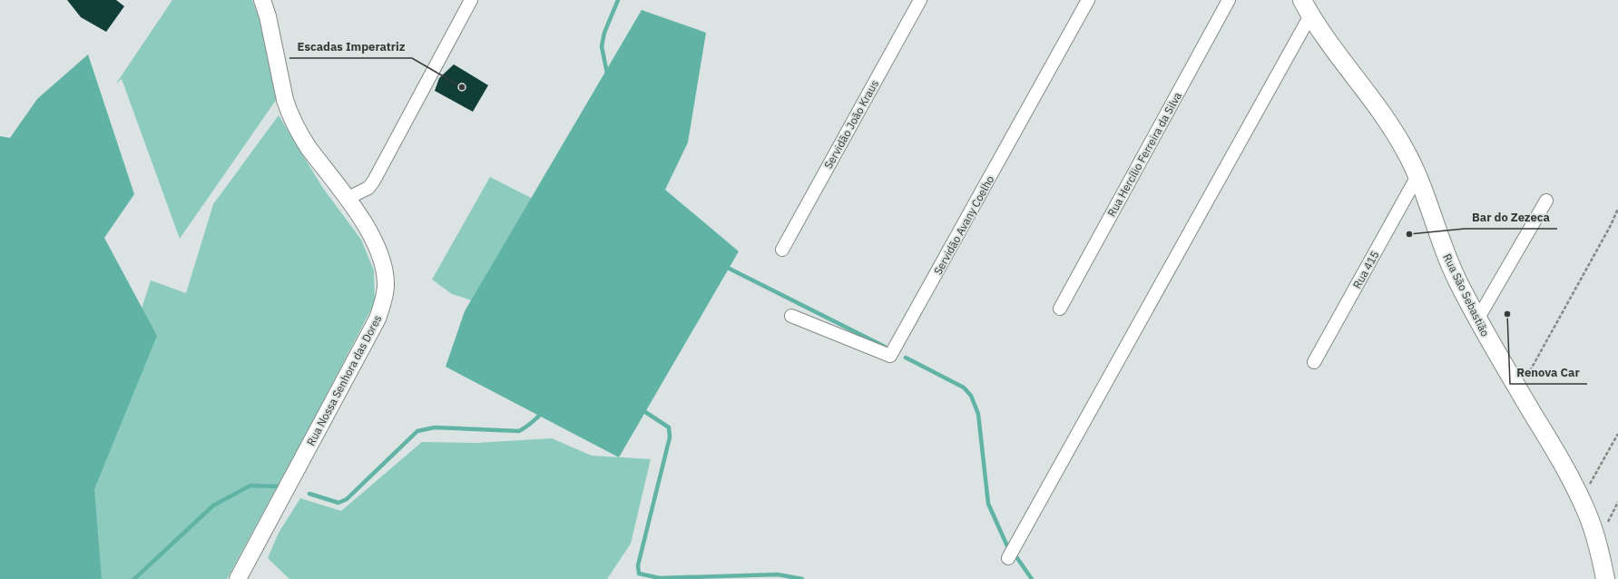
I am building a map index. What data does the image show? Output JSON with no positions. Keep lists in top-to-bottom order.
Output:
{
  "streets": {
    "main road": ["Rua São Sebastião"],
    "street": [
      "Servidão João Kraus",
      "Rua Hercílio Ferreira da Silva",
      "Servidão Avany Coelho",
      "Rua 415",
      "Rua Nossa Senhora das Dores"
    ]
  },
  "crossings": [
    ["Rua 415", "Rua São Sebastião"]
  ],
  "places": ["Escadas Imperatriz", "Bar do Zezeca", "Renova Car"]
}
